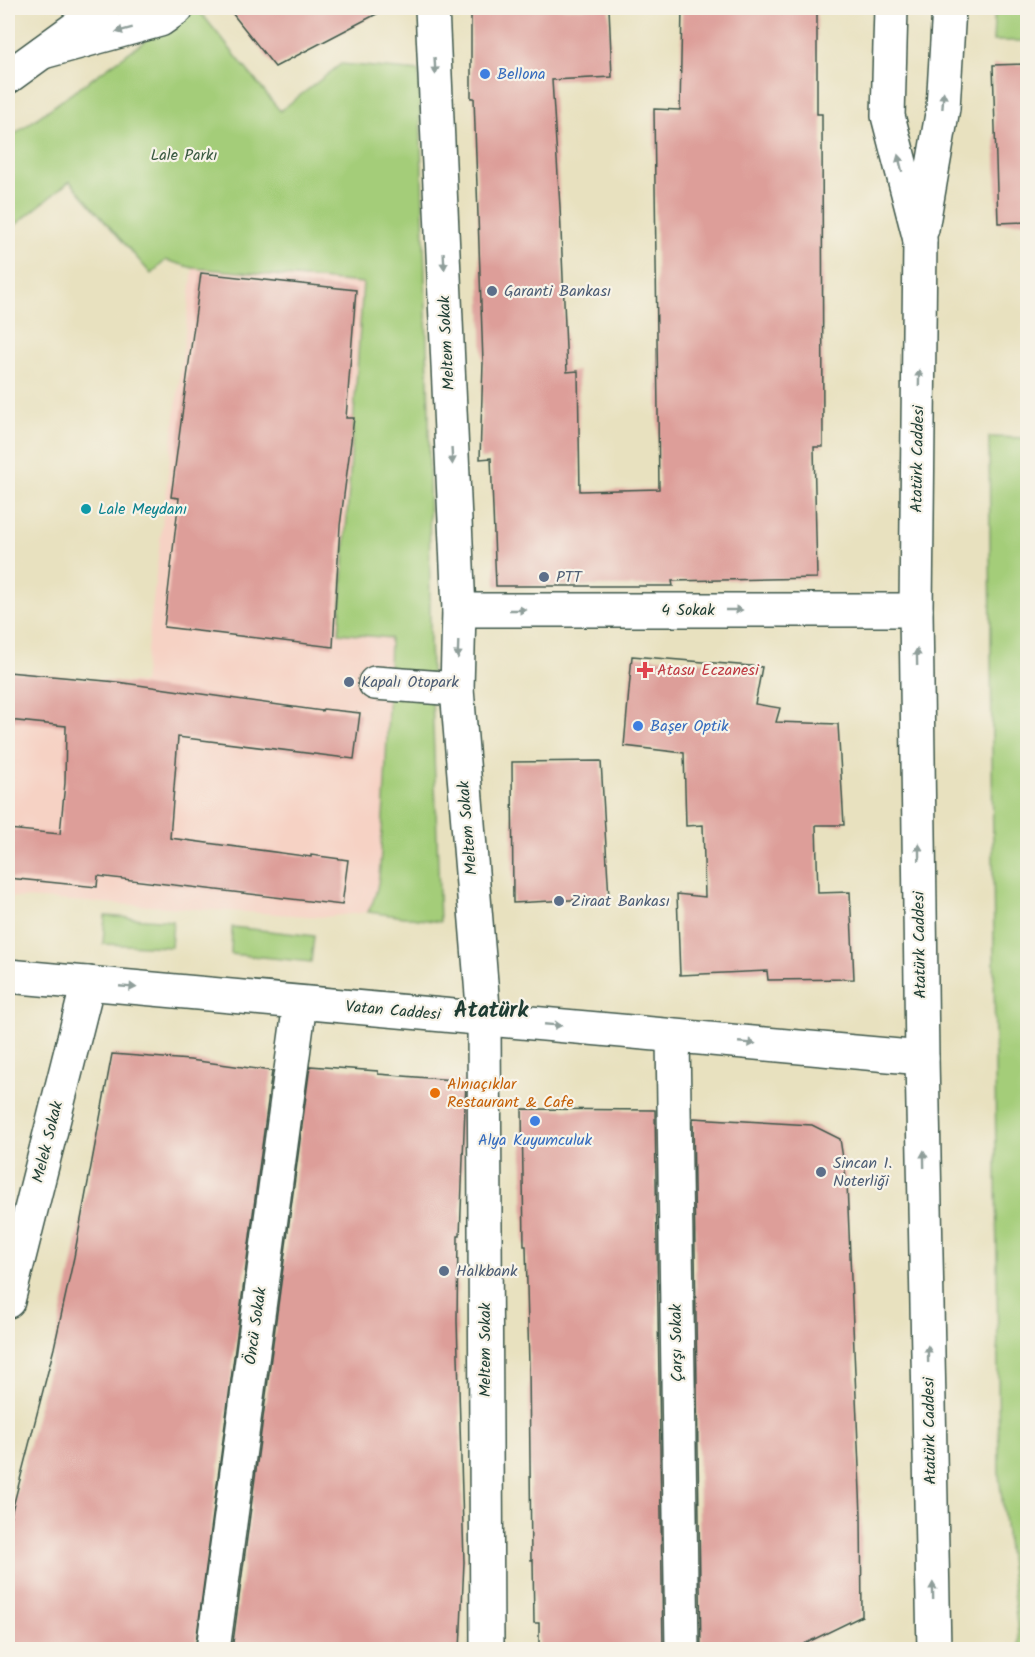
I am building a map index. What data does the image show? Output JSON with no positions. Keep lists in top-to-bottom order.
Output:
{
  "streets": {
    "street": [
      "Meltem Sokak",
      "Atatürk Caddesi",
      "4 Sokak",
      "Vatan Caddesi",
      "Melek Sokak",
      "Öncü Sokak",
      "Çarşı Sokak"
    ]
  },
  "crossings": [
    ["Meltem Sokak", "4 Sokak"],
    ["Meltem Sokak", "Vatan Caddesi"],
    ["Atatürk Caddesi", "4 Sokak"],
    ["Atatürk Caddesi", "Vatan Caddesi"],
    ["Vatan Caddesi", "Melek Sokak"],
    ["Vatan Caddesi", "Öncü Sokak"],
    ["Vatan Caddesi", "Çarşı Sokak"]
  ],
  "one_way": [
    "Meltem Sokak",
    "Atatürk Caddesi",
    "4 Sokak",
    "Vatan Caddesi"
  ],
  "districts": ["Atatürk"],
  "parks": ["Lale Parkı"],
  "places": {
    "other": [
      "Bellona",
      "Garanti Bankası",
      "Lale Meydanı",
      "PTT",
      "Kapalı Otopark",
      "Başer Optik",
      "Ziraat Bankası",
      "Alnıaçıklar Restaurant & Cafe",
      "Alya Kuyumculuk",
      "Sincan 1. Noterliği",
      "Halkbank"
    ],
    "health": ["Atasu Eczanesi"]
  }
}
